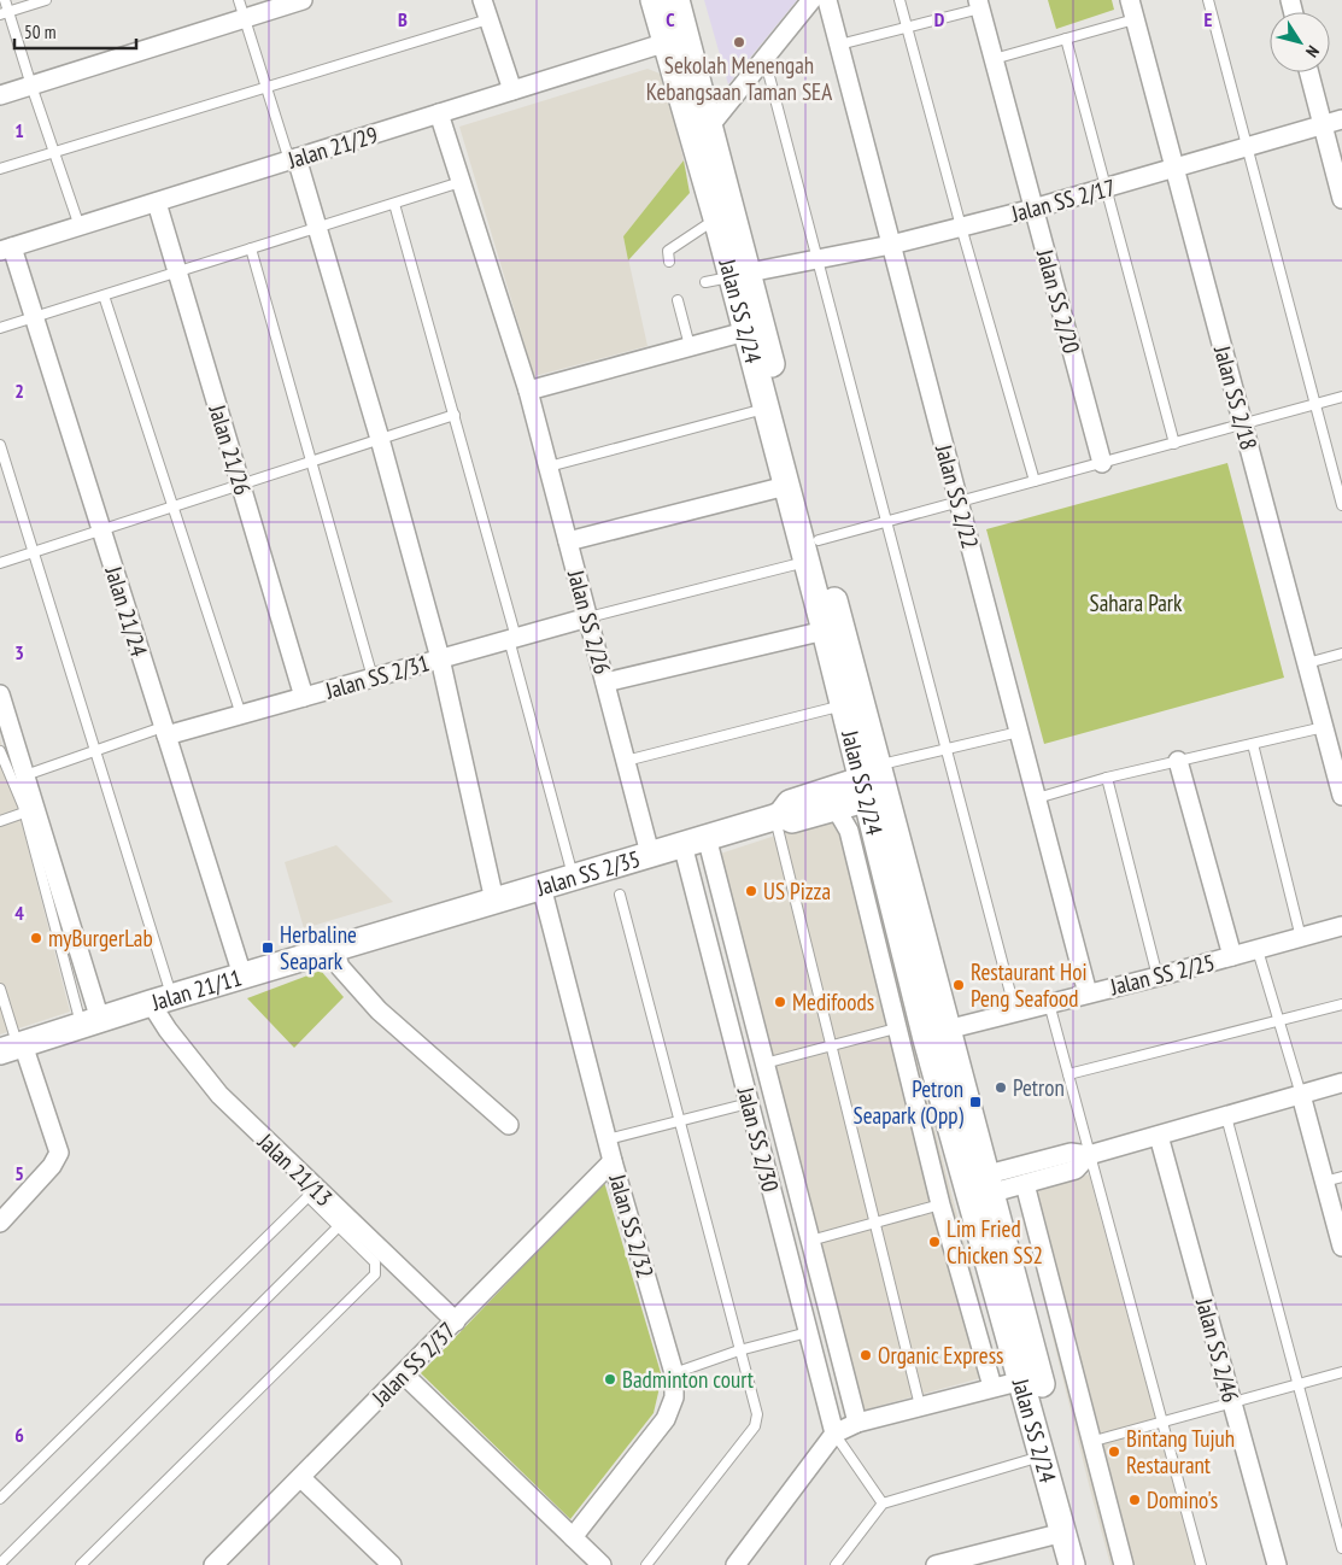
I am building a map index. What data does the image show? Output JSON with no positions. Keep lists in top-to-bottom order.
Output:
{
  "streets": {
    "main road": ["Jalan SS 2/24", "Jalan SS 2/35", "Jalan 21/11"],
    "street": [
      "Jalan 21/29",
      "Jalan SS 2/17",
      "Jalan SS 2/20",
      "Jalan SS 2/18",
      "Jalan 21/26",
      "Jalan SS 2/22",
      "Jalan 21/24",
      "Jalan SS 2/26",
      "Jalan SS 2/31",
      "Jalan SS 2/25",
      "Jalan SS 2/30",
      "Jalan 21/13",
      "Jalan SS 2/32",
      "Jalan SS 2/46",
      "Jalan SS 2/37"
    ]
  },
  "crossings": [
    ["Jalan 21/29", "Jalan SS 2/24"],
    ["Jalan 21/29", "Jalan 21/26"],
    ["Jalan 21/29", "Jalan 21/24"],
    ["Jalan 21/29", "Jalan SS 2/26"],
    ["Jalan SS 2/17", "Jalan SS 2/20"],
    ["Jalan SS 2/17", "Jalan SS 2/24"],
    ["Jalan SS 2/17", "Jalan SS 2/18"],
    ["Jalan SS 2/17", "Jalan SS 2/22"],
    ["Jalan SS 2/24", "Jalan SS 2/35"],
    ["Jalan SS 2/24", "Jalan SS 2/25"],
    ["Jalan 21/26", "Jalan SS 2/31"],
    ["Jalan SS 2/22", "Jalan SS 2/25"],
    ["Jalan 21/24", "Jalan SS 2/31"],
    ["Jalan 21/24", "Jalan 21/11"],
    ["Jalan SS 2/26", "Jalan SS 2/31"],
    ["Jalan SS 2/26", "Jalan SS 2/35"],
    ["Jalan SS 2/35", "Jalan 21/11"],
    ["Jalan SS 2/35", "Jalan SS 2/30"],
    ["Jalan SS 2/35", "Jalan SS 2/32"],
    ["Jalan 21/11", "Jalan 21/13"],
    ["Jalan 21/13", "Jalan SS 2/37"],
    ["Jalan SS 2/32", "Jalan SS 2/37"]
  ],
  "parks": ["Sahara Park"],
  "places": {
    "other": [
      "Sekolah Menengah Kebangsaan Taman SEA",
      "US Pizza",
      "myBurgerLab",
      "Restaurant Hoi Peng Seafood",
      "Medifoods",
      "Petron",
      "Lim Fried Chicken SS2",
      "Organic Express",
      "Badminton court",
      "Bintang Tujuh Restaurant",
      "Domino's"
    ],
    "transit": ["Herbaline Seapark", "Petron Seapark (Opp)"]
  },
  "scale_bar": "50 m",
  "north": "bottom right",
  "grid": {
    "columns": [
      "B",
      "C",
      "D",
      "E"
    ],
    "rows": [
      "1",
      "2",
      "3",
      "4",
      "5",
      "6"
    ]
  }
}
